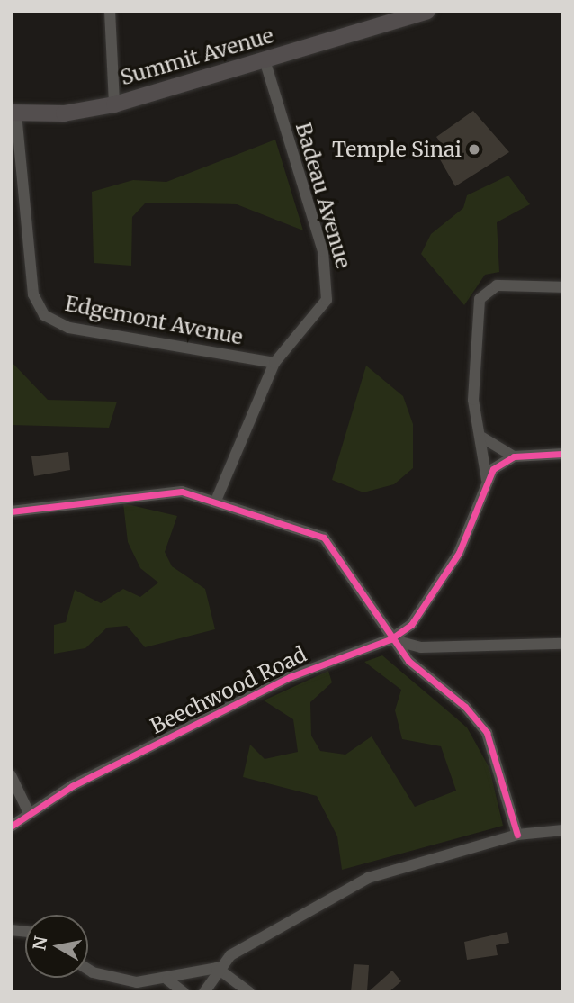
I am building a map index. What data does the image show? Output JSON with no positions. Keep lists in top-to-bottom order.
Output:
{
  "streets": {
    "street": [
      "Summit Avenue",
      "Badeau Avenue",
      "Edgemont Avenue",
      "Beechwood Road"
    ]
  },
  "crossings": [
    ["Summit Avenue", "Badeau Avenue"],
    ["Summit Avenue", "Edgemont Avenue"],
    ["Badeau Avenue", "Edgemont Avenue"]
  ],
  "places": ["Temple Sinai"],
  "north": "left"
}
